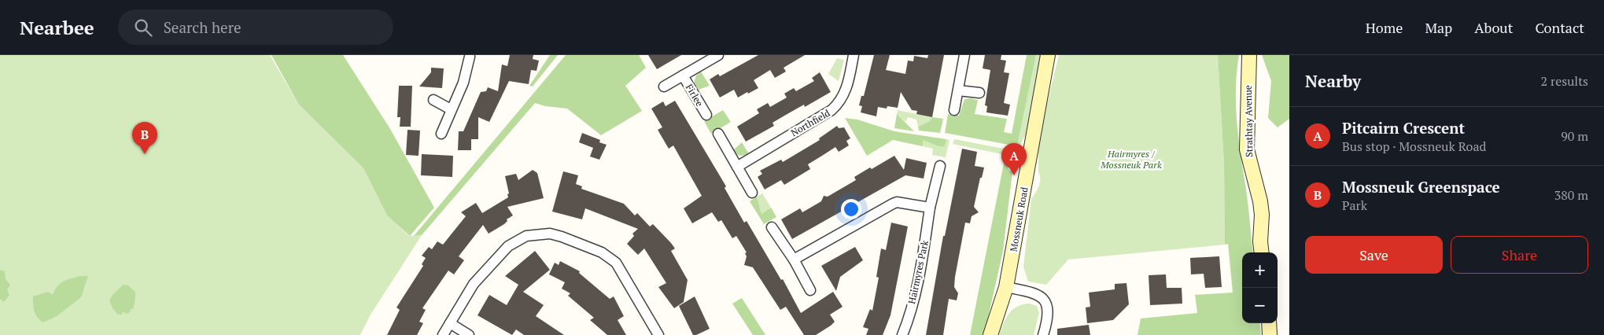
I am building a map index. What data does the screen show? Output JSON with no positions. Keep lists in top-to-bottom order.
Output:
{
  "streets": {
    "street": [
      "Firlee",
      "Strathtay Avenue",
      "Northfield",
      "Mossneuk Road",
      "Hairmyres Park"
    ]
  },
  "parks": ["Hairmyres / Mossneuk Park"],
  "page": {
    "header": "Nearbee",
    "search": "Search here",
    "nav": [
      "Home",
      "Map",
      "About",
      "Contact"
    ],
    "heading": ["Nearby", "2 results"],
    "list": [
      {
        "mark": "A",
        "name": "Pitcairn Crescent",
        "note": "Bus stop · Mossneuk Road",
        "value": "90 m"
      },
      {
        "mark": "B",
        "name": "Mossneuk Greenspace",
        "note": "Park",
        "value": "380 m"
      }
    ],
    "pins": ["B", "A"],
    "buttons": ["Save", "Share"],
    "map_buttons": ["+", "−"]
  }
}
